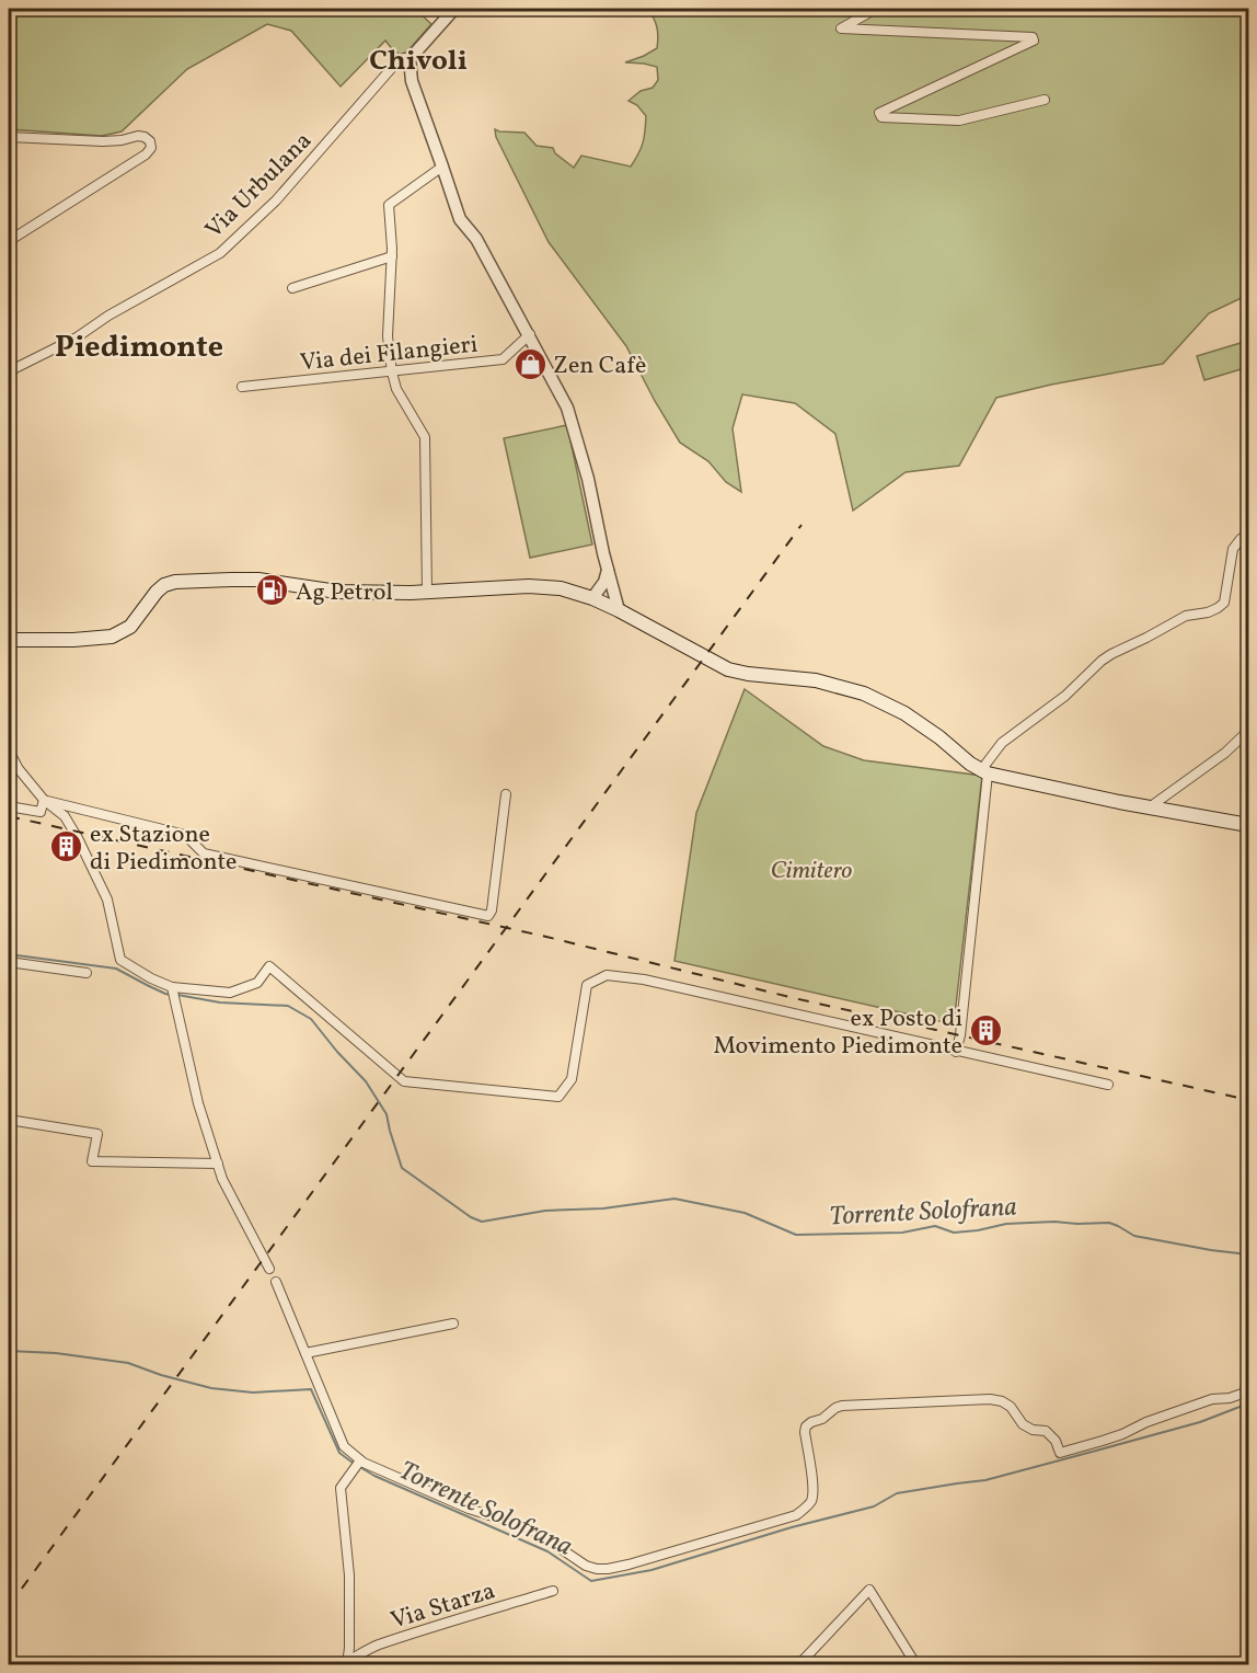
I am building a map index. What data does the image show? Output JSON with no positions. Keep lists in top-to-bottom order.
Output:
{
  "streets": {
    "street": ["Via Urbulana", "Via dei Filangieri", "Via Starza"]
  },
  "districts": ["Chivoli", "Piedimonte"],
  "water": ["Torrente Solofrana"],
  "parks": ["Cimitero"],
  "places": {
    "shop": ["Zen Cafè"],
    "fuel station": ["Ag Petrol"],
    "building": ["ex Stazione di Piedimonte", "ex Posto di Movimento Piedimonte"]
  }
}
